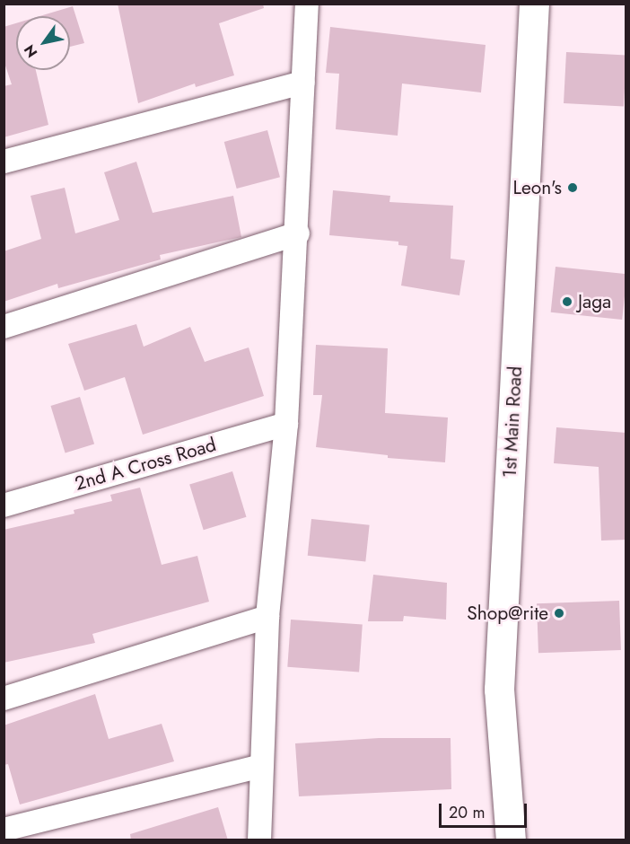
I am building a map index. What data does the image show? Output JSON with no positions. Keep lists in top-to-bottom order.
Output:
{
  "streets": {
    "main road": ["1st Main Road"],
    "street": ["2nd A Cross Road"]
  },
  "places": ["Leon's", "Jaga", "Shop@rite"],
  "scale_bar": "20 m",
  "north": "bottom left"
}
